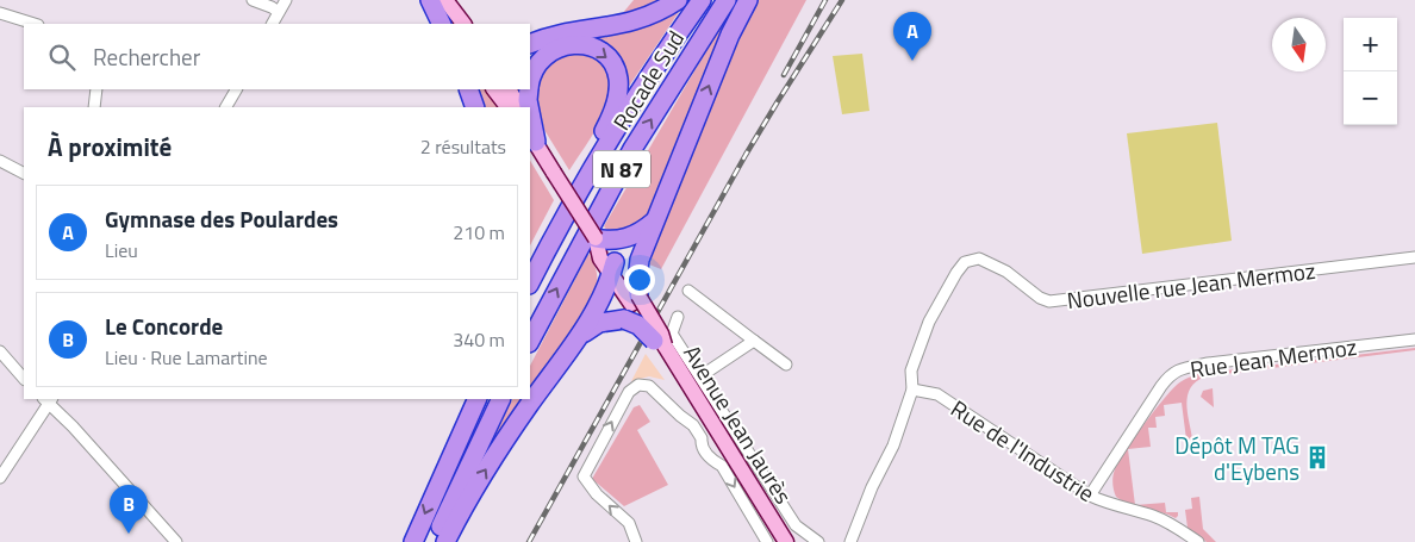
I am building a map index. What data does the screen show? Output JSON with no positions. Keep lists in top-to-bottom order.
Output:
{
  "streets": {
    "highway": ["Rocade Sud", "N 87"],
    "main road": ["Avenue Jean Jaurès"],
    "street": ["Nouvelle rue Jean Mermoz", "Rue Jean Mermoz", "Rue de l'Industrie"]
  },
  "crossings": [
    ["Nouvelle rue Jean Mermoz", "Rue de l'Industrie"],
    ["Rue Jean Mermoz", "Rue de l'Industrie"]
  ],
  "places": {
    "building": ["Dépôt M TAG d'Eybens"]
  },
  "north": "bottom",
  "page": {
    "pins": ["A", "B"],
    "map_buttons": ["+", "−"],
    "search": "Rechercher",
    "heading": ["À proximité", "2 résultats"],
    "list": [
      {
        "mark": "A",
        "name": "Gymnase des Poulardes",
        "note": "Lieu",
        "value": "210 m"
      },
      {
        "mark": "B",
        "name": "Le Concorde",
        "note": "Lieu · Rue Lamartine",
        "value": "340 m"
      }
    ]
  }
}
